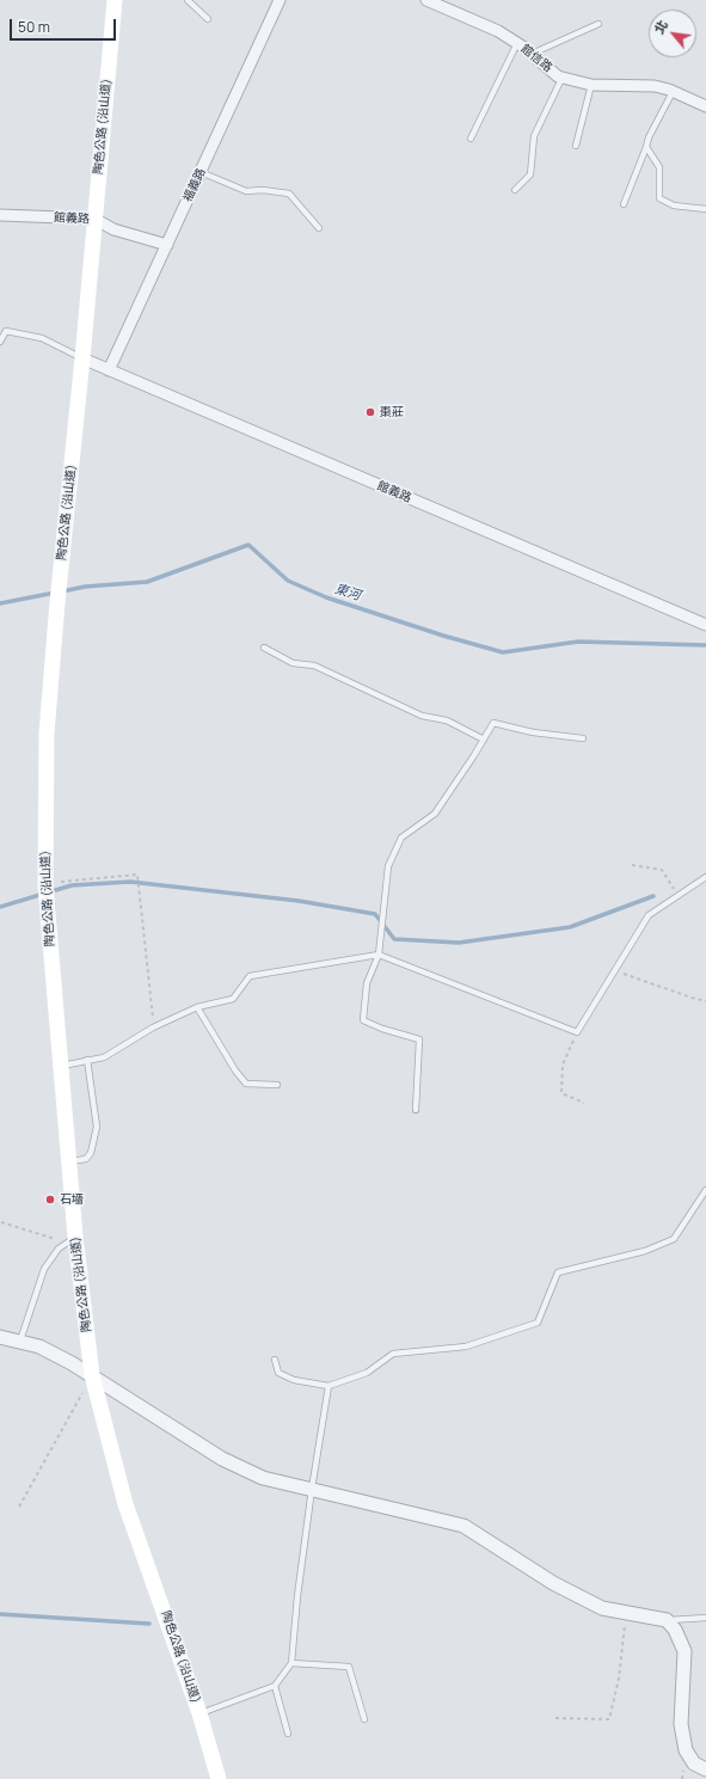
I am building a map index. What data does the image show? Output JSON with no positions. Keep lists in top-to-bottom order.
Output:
{
  "streets": {
    "main road": ["陶色公路 (沿山道)"],
    "street": ["館信路", "福義路", "館義路"]
  },
  "crossings": [
    ["陶色公路 (沿山道)", "館義路"],
    ["福義路", "館義路"]
  ],
  "water": ["東河"],
  "places": ["棗莊", "石墻"],
  "scale_bar": "50 m",
  "north": "top left"
}
